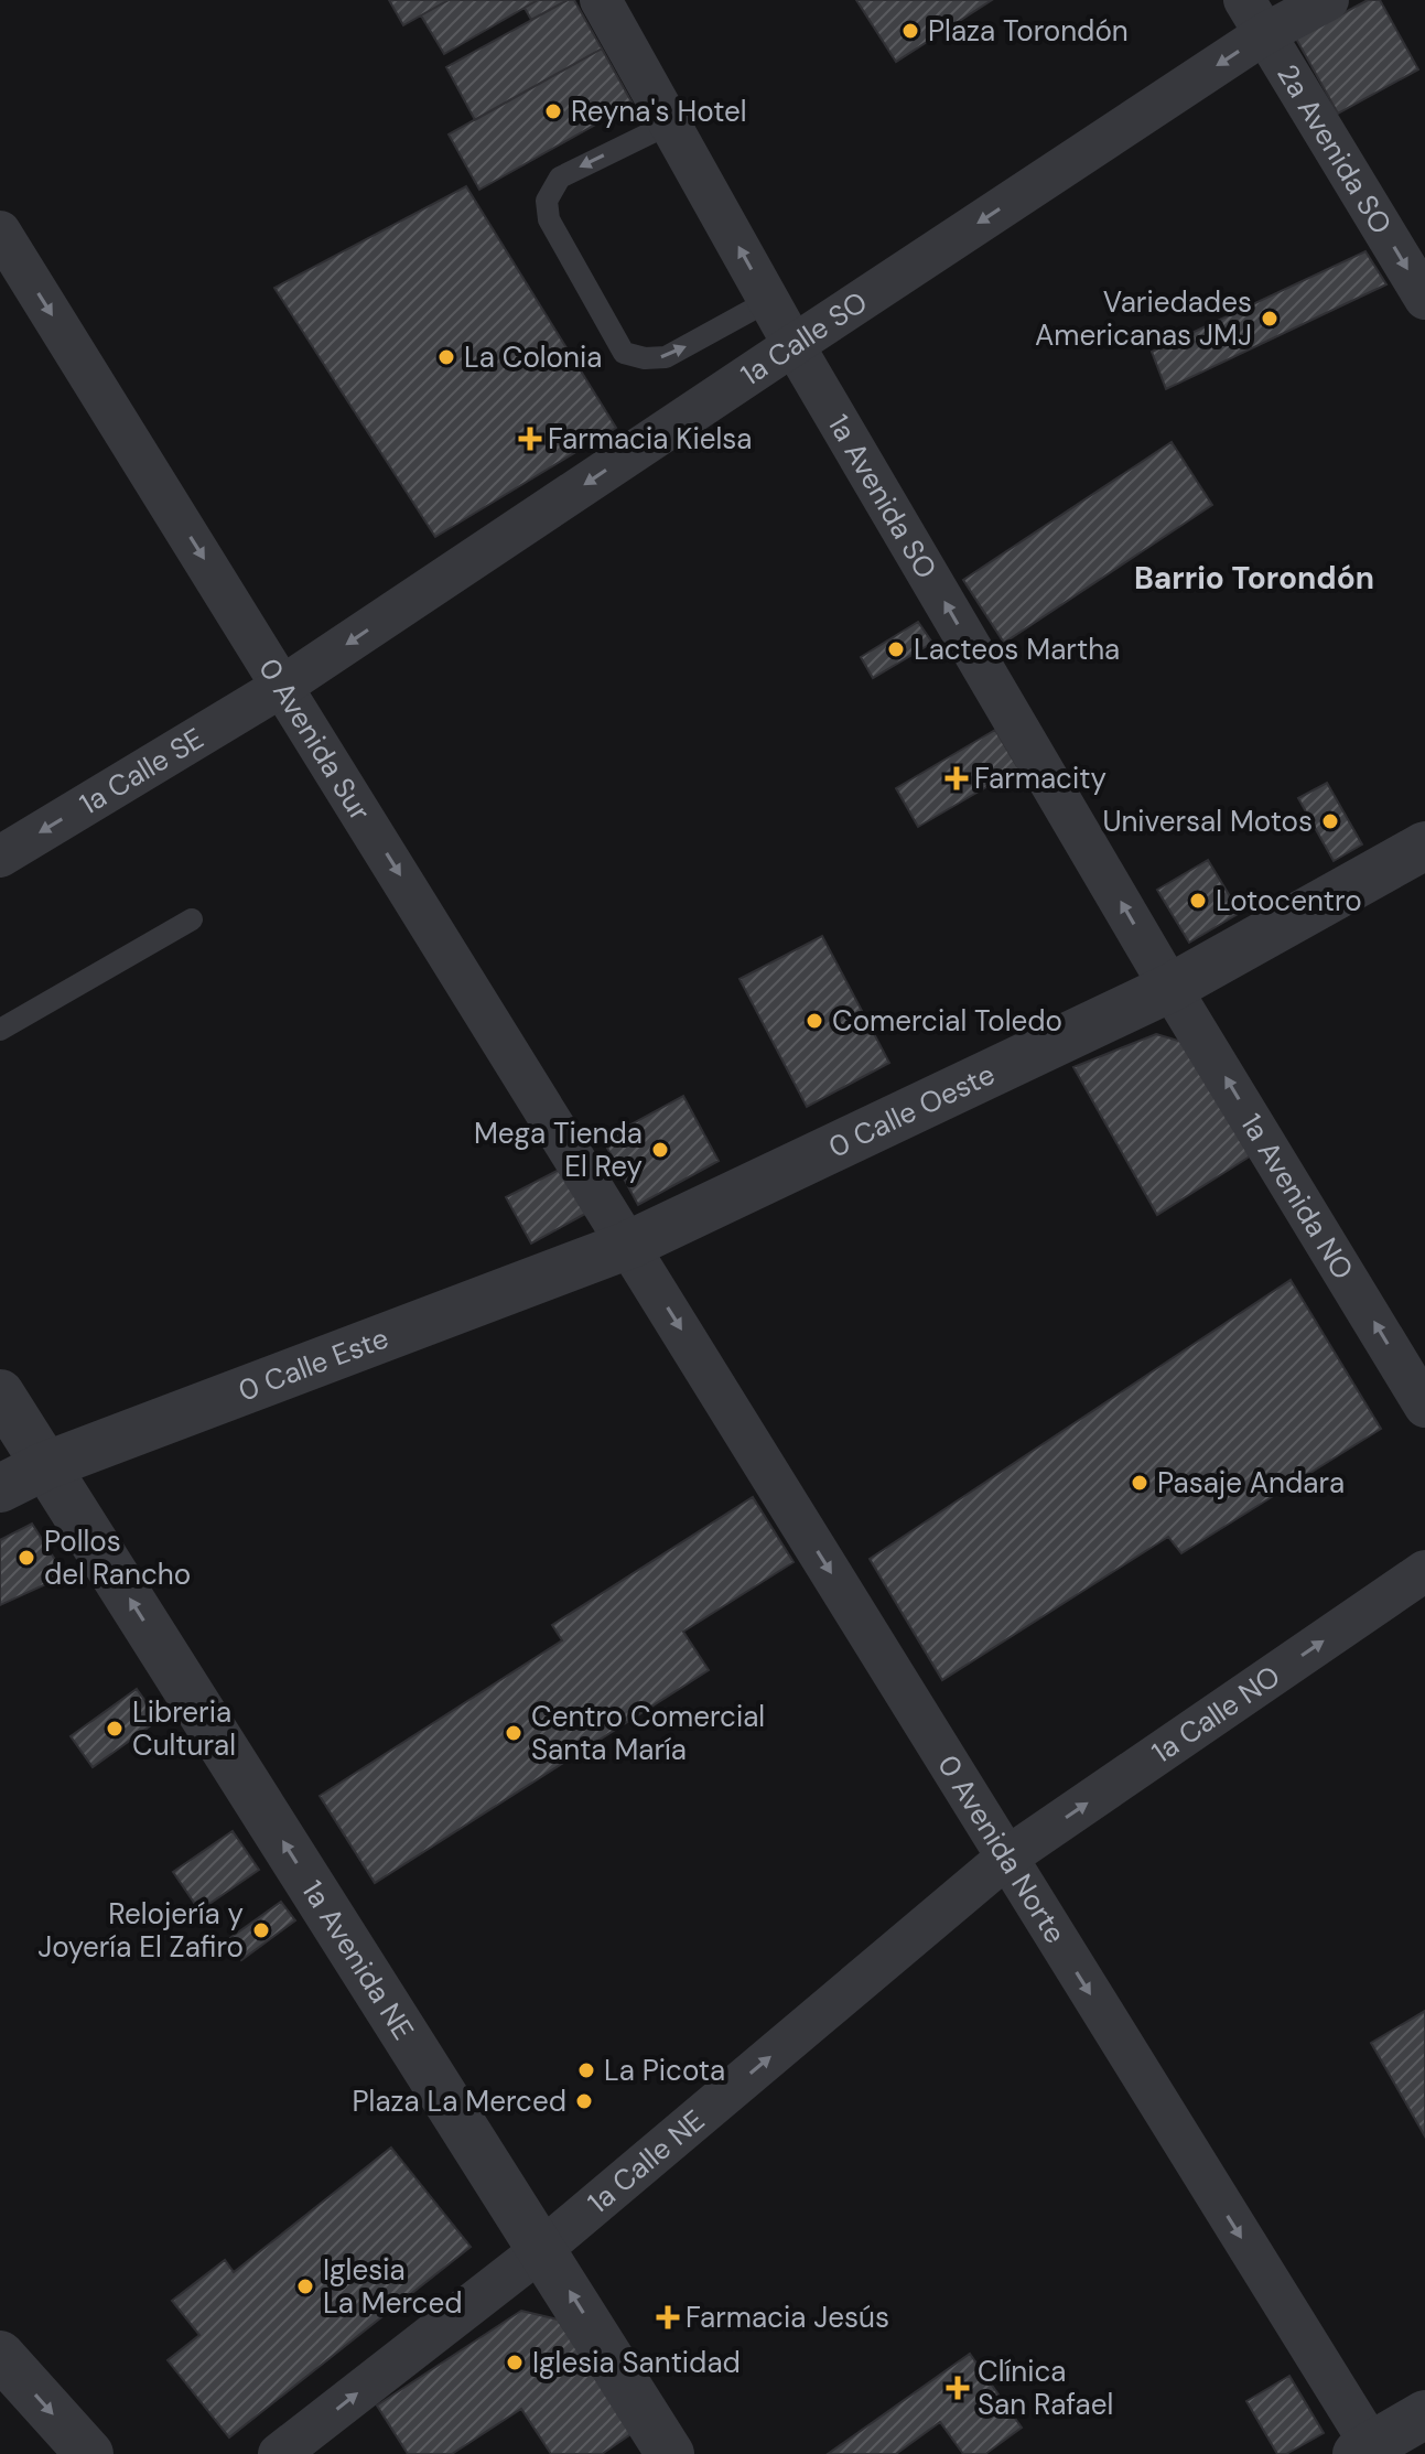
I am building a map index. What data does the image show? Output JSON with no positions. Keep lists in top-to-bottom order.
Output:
{
  "streets": {
    "street": [
      "2a Avenida SO",
      "1a Calle SO",
      "1a Avenida SO",
      "0 Avenida Sur",
      "1a Calle SE",
      "0 Calle Oeste",
      "1a Avenida NO",
      "0 Calle Este",
      "1a Calle NO",
      "0 Avenida Norte",
      "1a Avenida NE",
      "1a Calle NE"
    ]
  },
  "crossings": [
    ["2a Avenida SO", "1a Calle SO"],
    ["1a Calle SO", "1a Avenida SO"],
    ["1a Calle SO", "0 Avenida Sur"],
    ["1a Calle SO", "1a Calle SE"],
    ["1a Avenida SO", "0 Calle Oeste"],
    ["1a Avenida SO", "1a Avenida NO"],
    ["0 Avenida Sur", "1a Calle SE"],
    ["0 Avenida Sur", "0 Calle Oeste"],
    ["0 Avenida Sur", "0 Calle Este"],
    ["0 Avenida Sur", "0 Avenida Norte"],
    ["0 Calle Oeste", "1a Avenida NO"],
    ["0 Calle Oeste", "0 Calle Este"],
    ["0 Calle Oeste", "0 Avenida Norte"],
    ["0 Calle Este", "0 Avenida Norte"],
    ["0 Calle Este", "1a Avenida NE"],
    ["1a Calle NO", "0 Avenida Norte"],
    ["1a Calle NO", "1a Calle NE"],
    ["0 Avenida Norte", "1a Calle NE"],
    ["1a Avenida NE", "1a Calle NE"]
  ],
  "one_way": [
    "2a Avenida SO",
    "1a Calle SO",
    "1a Avenida SO",
    "0 Avenida Sur",
    "1a Calle SE",
    "1a Avenida NO",
    "1a Calle NO",
    "0 Avenida Norte",
    "1a Avenida NE",
    "1a Calle NE"
  ],
  "districts": ["Barrio Torondón"],
  "places": {
    "other": [
      "Plaza Torondón",
      "Reyna's Hotel",
      "Variedades Americanas JMJ",
      "La Colonia",
      "Lacteos Martha",
      "Universal Motos",
      "Lotocentro",
      "Comercial Toledo",
      "Mega Tienda El Rey",
      "Pasaje Andara",
      "Pollos del Rancho",
      "Libreria Cultural",
      "Centro Comercial Santa María",
      "Relojería y Joyería El Zafiro",
      "La Picota",
      "Plaza La Merced",
      "Iglesia La Merced",
      "Iglesia Santidad"
    ],
    "health": [
      "Farmacia Kielsa",
      "Farmacity",
      "Farmacia Jesús",
      "Clínica San Rafael"
    ]
  }
}
